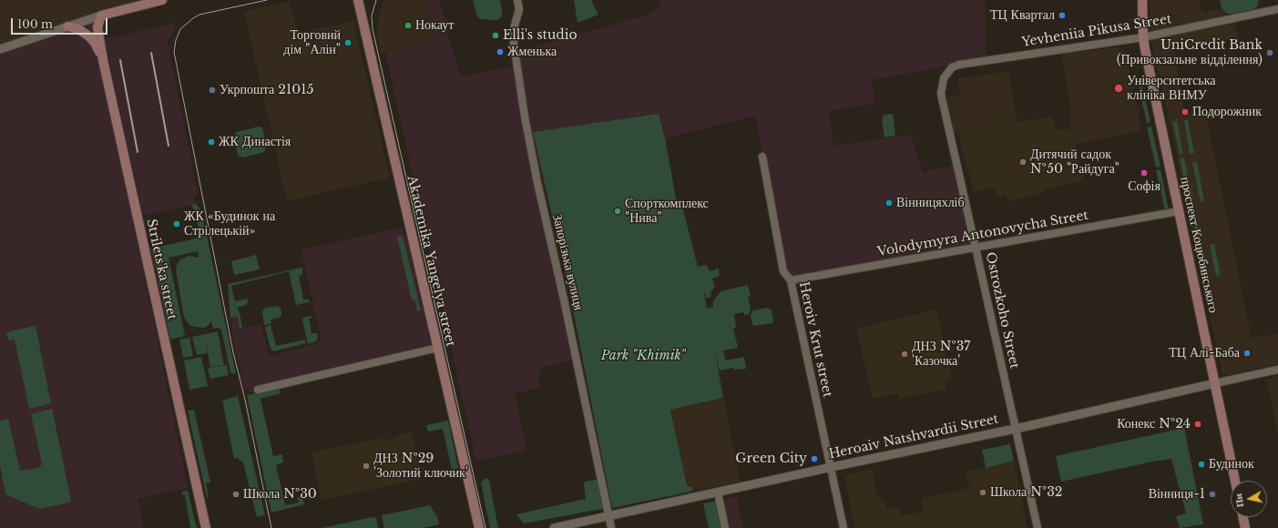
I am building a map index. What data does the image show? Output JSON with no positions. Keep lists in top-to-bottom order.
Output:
{
  "streets": {
    "main road": ["проспект Коцюбинського", "Akademika Yangelya street", "Strilets'ka street"],
    "street": [
      "Yevheniia Pikusa Street",
      "Volodymyra Antonovycha Street",
      "Запорізька вулиця",
      "Ostrozkoho Street",
      "Heroiv Krut street",
      "Heroaiv Natshvardii Street"
    ]
  },
  "crossings": [
    ["Yevheniia Pikusa Street", "проспект Коцюбинського"],
    ["Yevheniia Pikusa Street", "Ostrozkoho Street"],
    ["Volodymyra Antonovycha Street", "проспект Коцюбинського"],
    ["Volodymyra Antonovycha Street", "Ostrozkoho Street"],
    ["Volodymyra Antonovycha Street", "Heroiv Krut street"],
    ["проспект Коцюбинського", "Heroaiv Natshvardii Street"],
    ["Запорізька вулиця", "Heroaiv Natshvardii Street"],
    ["Ostrozkoho Street", "Heroaiv Natshvardii Street"],
    ["Heroiv Krut street", "Heroaiv Natshvardii Street"]
  ],
  "parks": ["Park \"Khimik\""],
  "places": [
    "ТЦ Квартал",
    "Нокаут",
    "Elli's studio",
    "Торговий дім \"Алін\"",
    "Жменька",
    "UniCredit Bank (Привокзальне відділення)",
    "Університетська клініка ВНМУ",
    "Укрпошта 21015",
    "Подорожник",
    "ЖК Династія",
    "Дитячий садок №50 \"Райдуга\"",
    "Софія",
    "Вінницяхліб",
    "Спорткомплекс \"Нива\"",
    "ЖК «Будинок на Стрілецькій»",
    "ТЦ Алі-Баба",
    "ДНЗ №37 'Казочка'",
    "Конекс №24",
    "Green City",
    "Будинок",
    "ДНЗ №29 'Золотий ключик'",
    "Школа №32",
    "Школа №30",
    "Вінниця-1"
  ],
  "scale_bar": "100 m",
  "north": "left"
}
